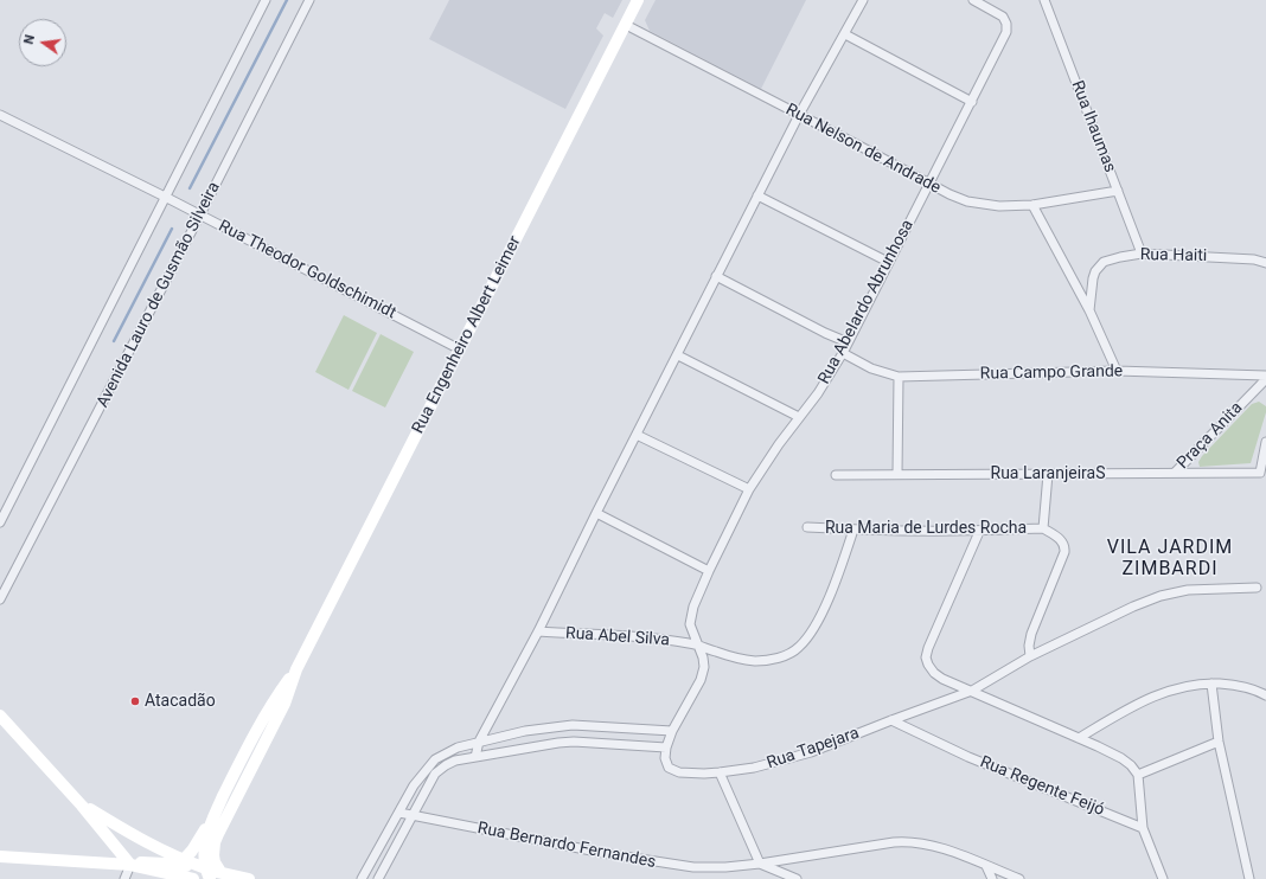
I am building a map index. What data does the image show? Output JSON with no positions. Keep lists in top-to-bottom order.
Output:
{
  "streets": {
    "street": [
      "Rua Ihaumas",
      "Rua Nelson de Andrade",
      "Rua Haiti",
      "Rua Theodor Goldschimidt",
      "Avenida Lauro de Gusmão Silveira",
      "Rua Abelardo Abrunhosa",
      "Rua Engenheiro Albert Leimer",
      "Rua Campo Grande",
      "Praça Anita",
      "Rua LaranjeiraS",
      "Rua Maria de Lurdes Rocha",
      "Rua Abel Silva",
      "Rua Tapejara",
      "Rua Regente Feijó",
      "Rua Bernardo Fernandes"
    ]
  },
  "crossings": [
    ["Rua Ihaumas", "Rua Nelson de Andrade"],
    ["Rua Ihaumas", "Rua Haiti"],
    ["Rua Nelson de Andrade", "Rua Abelardo Abrunhosa"],
    ["Rua Nelson de Andrade", "Rua Engenheiro Albert Leimer"],
    ["Rua Theodor Goldschimidt", "Avenida Lauro de Gusmão Silveira"],
    ["Rua Theodor Goldschimidt", "Rua Engenheiro Albert Leimer"],
    ["Rua Abelardo Abrunhosa", "Rua Campo Grande"],
    ["Rua Abelardo Abrunhosa", "Rua Abel Silva"],
    ["Rua Abelardo Abrunhosa", "Rua Tapejara"],
    ["Praça Anita", "Rua LaranjeiraS"],
    ["Rua Maria de Lurdes Rocha", "Rua Abel Silva"],
    ["Rua Tapejara", "Rua Regente Feijó"]
  ],
  "districts": ["VILA JARDIM ZIMBARDI"],
  "places": ["Atacadão"],
  "north": "left"
}
